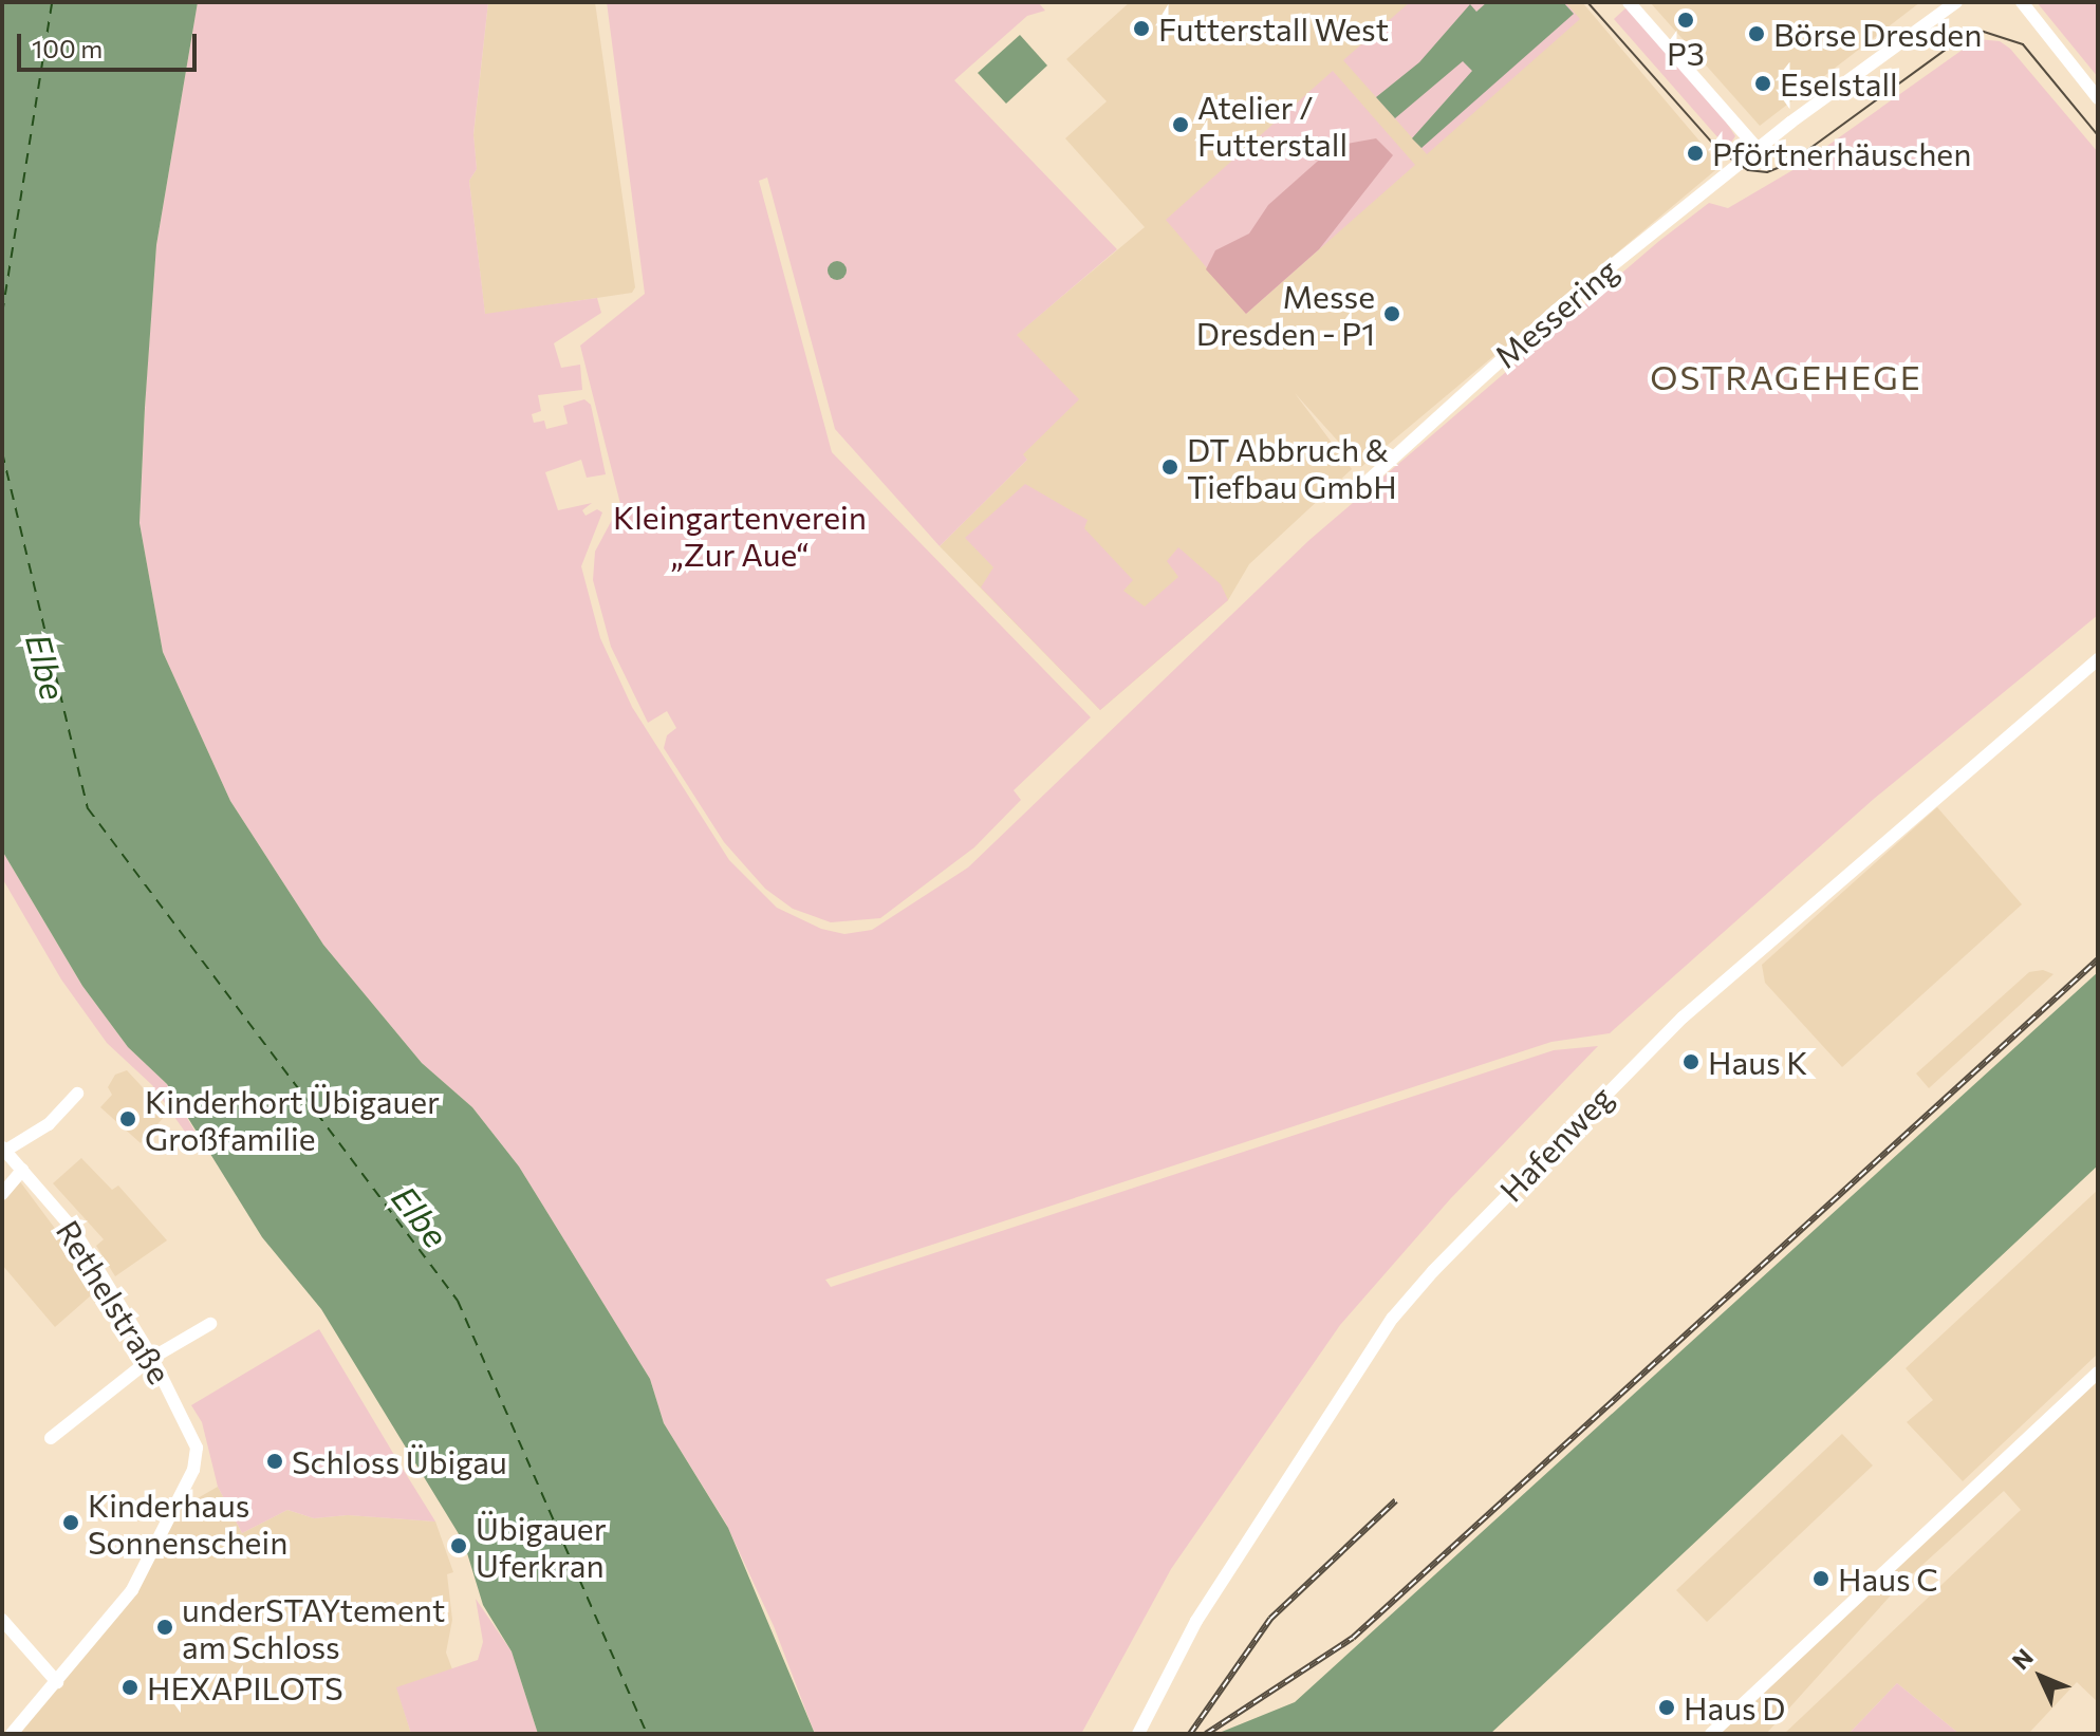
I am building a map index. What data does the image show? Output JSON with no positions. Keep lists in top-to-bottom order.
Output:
{
  "streets": {
    "street": ["Messering", "Hafenweg", "Rethelstraße"]
  },
  "districts": ["OSTRAGEHEGE"],
  "water": ["Elbe"],
  "parks": ["Kleingartenverein „Zur Aue“"],
  "places": [
    "P3",
    "Futterstall West",
    "Börse Dresden",
    "Eselstall",
    "Atelier / Futterstall",
    "Pförtnerhäuschen",
    "Messe Dresden - P1",
    "DT Abbruch & Tiefbau GmbH",
    "Haus K",
    "Kinderhort Übigauer Großfamilie",
    "Schloss Übigau",
    "Kinderhaus Sonnenschein",
    "Übigauer Uferkran",
    "Haus C",
    "underSTAYtement am Schloss",
    "HEXAPILOTS",
    "Haus D"
  ],
  "scale_bar": "100 m",
  "north": "top left"
}
